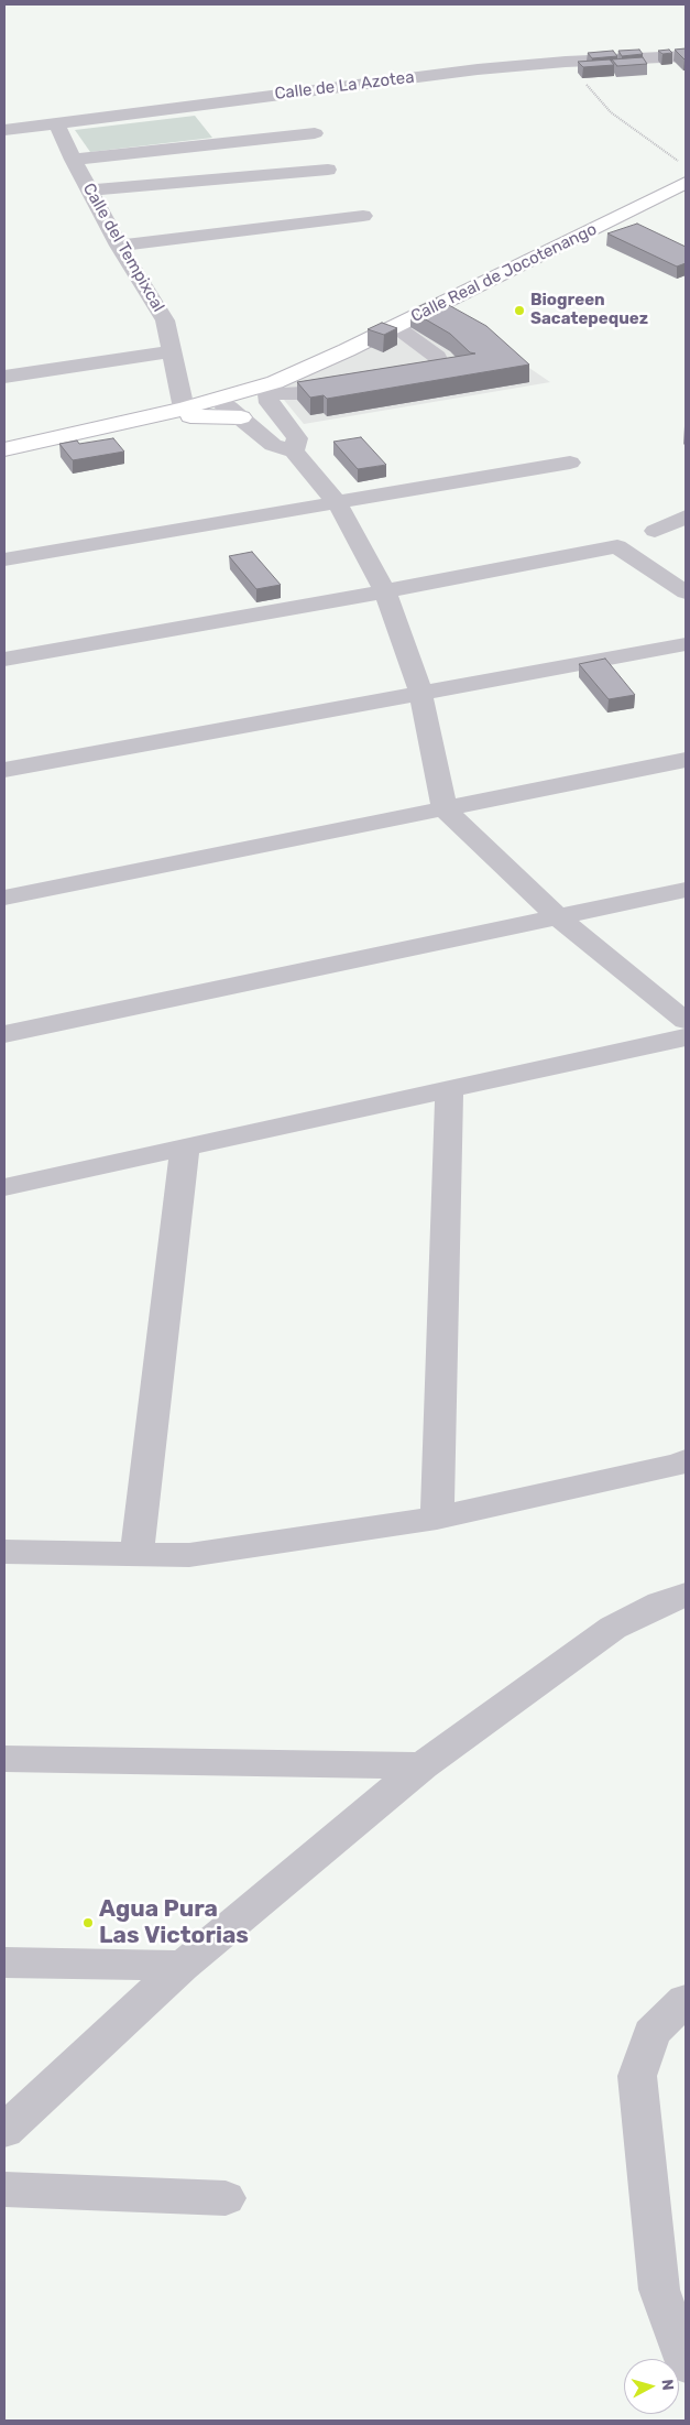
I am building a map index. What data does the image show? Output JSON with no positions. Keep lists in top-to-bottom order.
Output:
{
  "streets": {
    "main road": ["Calle Real de Jocotenango"],
    "street": ["Calle de La Azotea", "Calle del Tempixcal"]
  },
  "crossings": [
    ["Calle de La Azotea", "Calle del Tempixcal"],
    ["Calle del Tempixcal", "Calle Real de Jocotenango"]
  ],
  "places": ["Biogreen Sacatepequez", "Agua Pura Las Victorias"],
  "north": "right"
}
